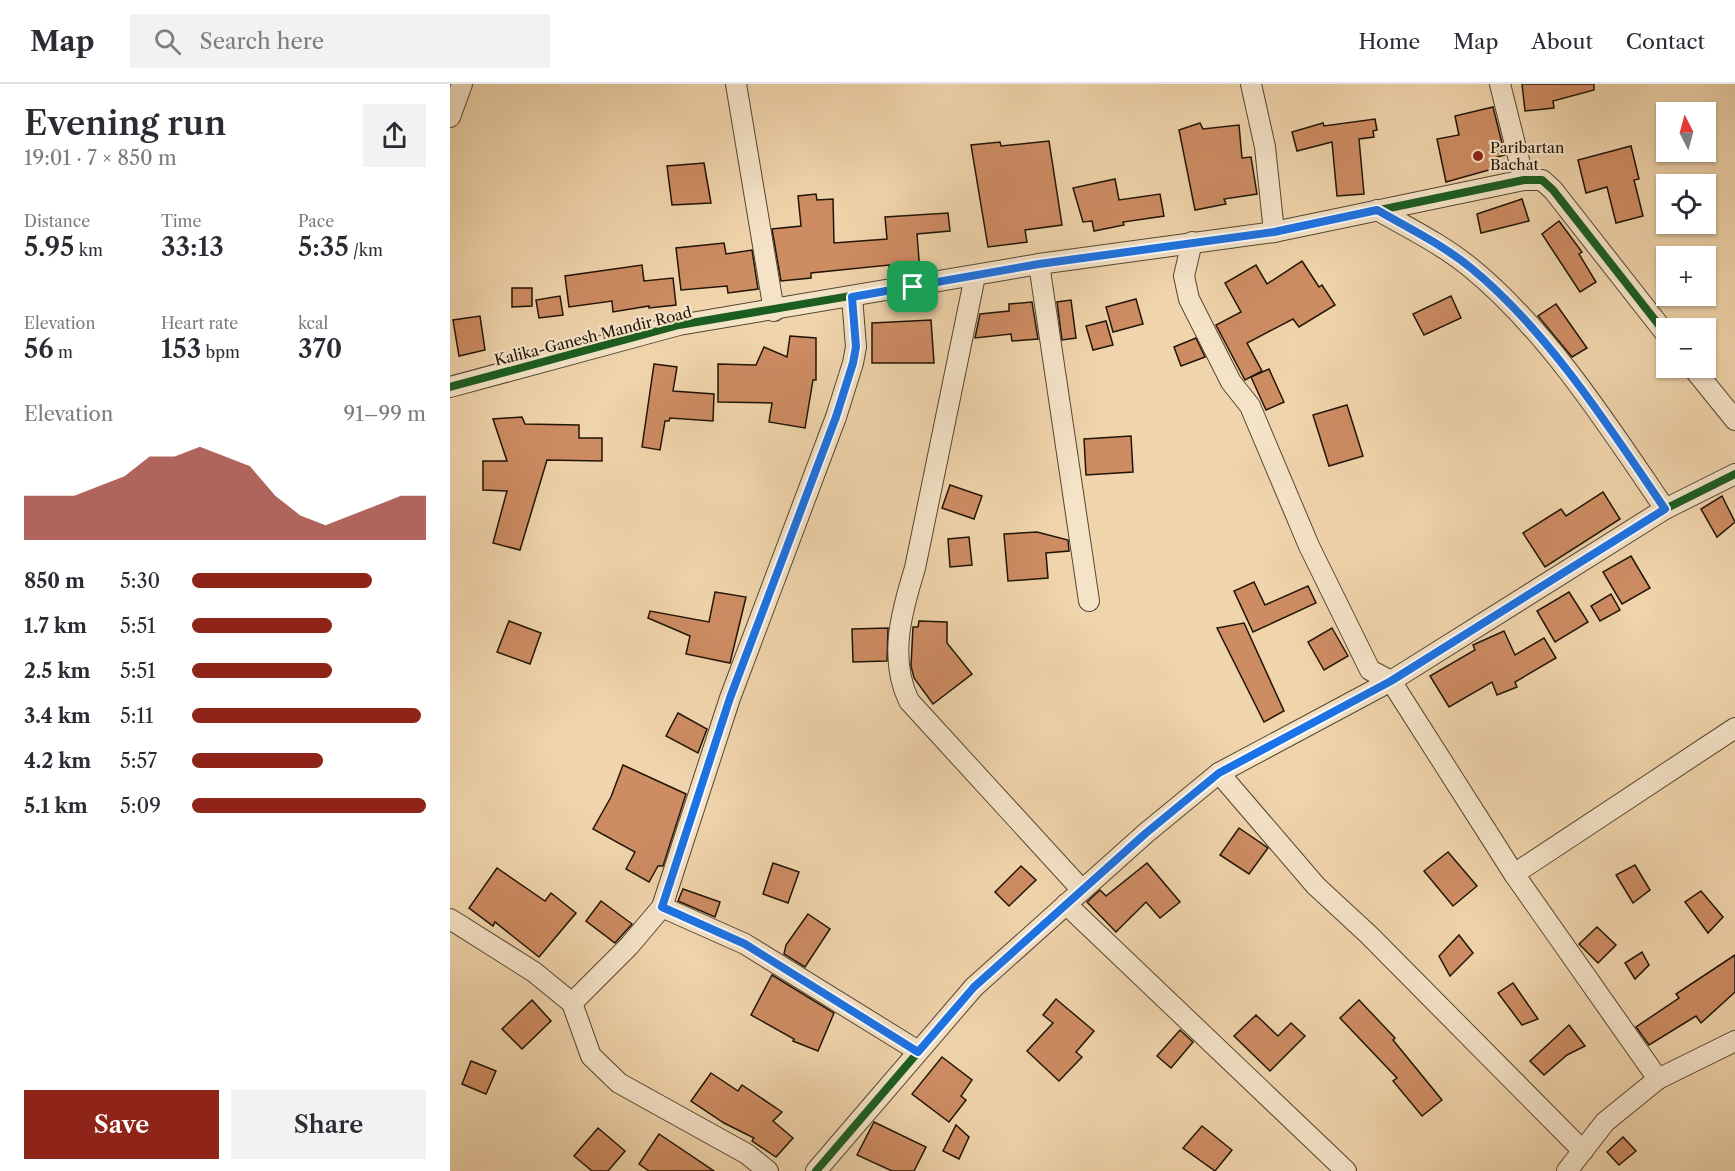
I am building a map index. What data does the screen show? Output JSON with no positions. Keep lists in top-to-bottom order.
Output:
{
  "streets": {
    "street": ["Kalika-Ganesh Mandir Road"]
  },
  "places": ["Paribartan Bachat"],
  "north": "top",
  "page": {
    "header": "Map",
    "search": "Search here",
    "nav": [
      "Home",
      "Map",
      "About",
      "Contact"
    ],
    "heading": ["Evening run", "19:01 · 7 × 850 m"],
    "map_buttons": ["+", "−"],
    "stats": [
      ["Distance", "5.95 km"],
      ["Time", "33:13"],
      ["Pace", "5:35 /km"],
      ["Elevation", "56 m"],
      ["Heart rate", "153 bpm"],
      ["kcal", "370"]
    ],
    "chart": ["Elevation", "91–99 m"],
    "list": [
      {
        "name": "850 m",
        "note": "5:30"
      },
      {
        "name": "1.7 km",
        "note": "5:51"
      },
      {
        "name": "2.5 km",
        "note": "5:51"
      },
      {
        "name": "3.4 km",
        "note": "5:11"
      },
      {
        "name": "4.2 km",
        "note": "5:57"
      },
      {
        "name": "5.1 km",
        "note": "5:09"
      }
    ],
    "buttons": ["Save", "Share"]
  }
}
